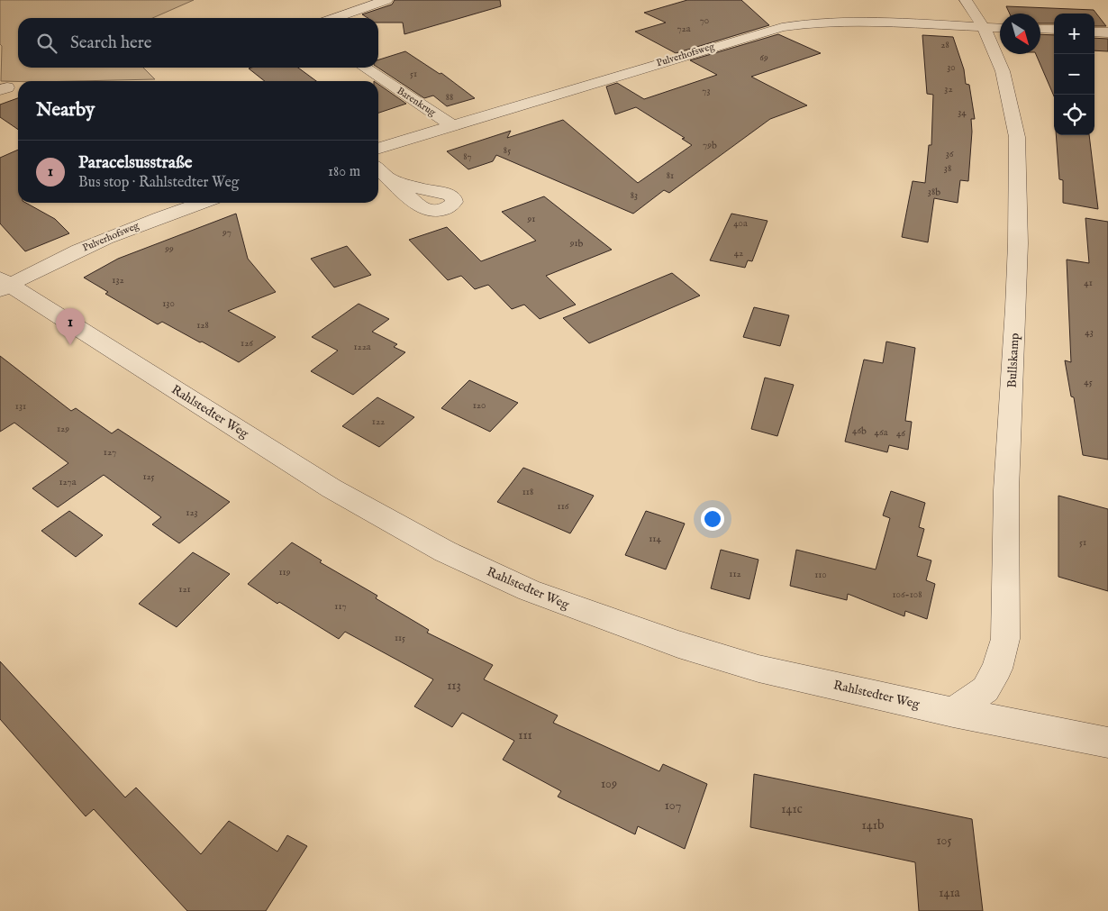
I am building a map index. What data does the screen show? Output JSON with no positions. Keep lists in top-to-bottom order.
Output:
{
  "streets": {
    "street": [
      "Pulverhofsweg",
      "Barenkrug",
      "Bullskamp",
      "Rahlstedter Weg"
    ]
  },
  "crossings": [
    ["Pulverhofsweg", "Barenkrug"],
    ["Pulverhofsweg", "Bullskamp"],
    ["Pulverhofsweg", "Rahlstedter Weg"],
    ["Bullskamp", "Rahlstedter Weg"]
  ],
  "house_numbers": [
    "70",
    "72a",
    "28",
    "69",
    "30",
    "51",
    "32",
    "73",
    "88",
    "34",
    "79b",
    "85",
    "36",
    "87",
    "38",
    "81",
    "38b",
    "83",
    "91",
    "40a",
    "97",
    "91b",
    "99",
    "42",
    "132",
    "41",
    "130",
    "128",
    "43",
    "126",
    "122a",
    "45",
    "120",
    "131",
    "122",
    "129",
    "46b",
    "46a",
    "46",
    "127",
    "125",
    "127a",
    "118",
    "116",
    "123",
    "114",
    "51",
    "119",
    "112",
    "110",
    "121",
    "106-108",
    "117",
    "115",
    "113",
    "111",
    "109",
    "107",
    "141c",
    "141b",
    "105",
    "141a"
  ],
  "north": "bottom right",
  "page": {
    "map_buttons": ["+", "−"],
    "search": "Search here",
    "heading": "Nearby",
    "list": [
      {
        "mark": "1",
        "name": "Paracelsusstraße",
        "note": "Bus stop · Rahlstedter Weg",
        "value": "180 m"
      }
    ],
    "pins": "1"
  }
}
